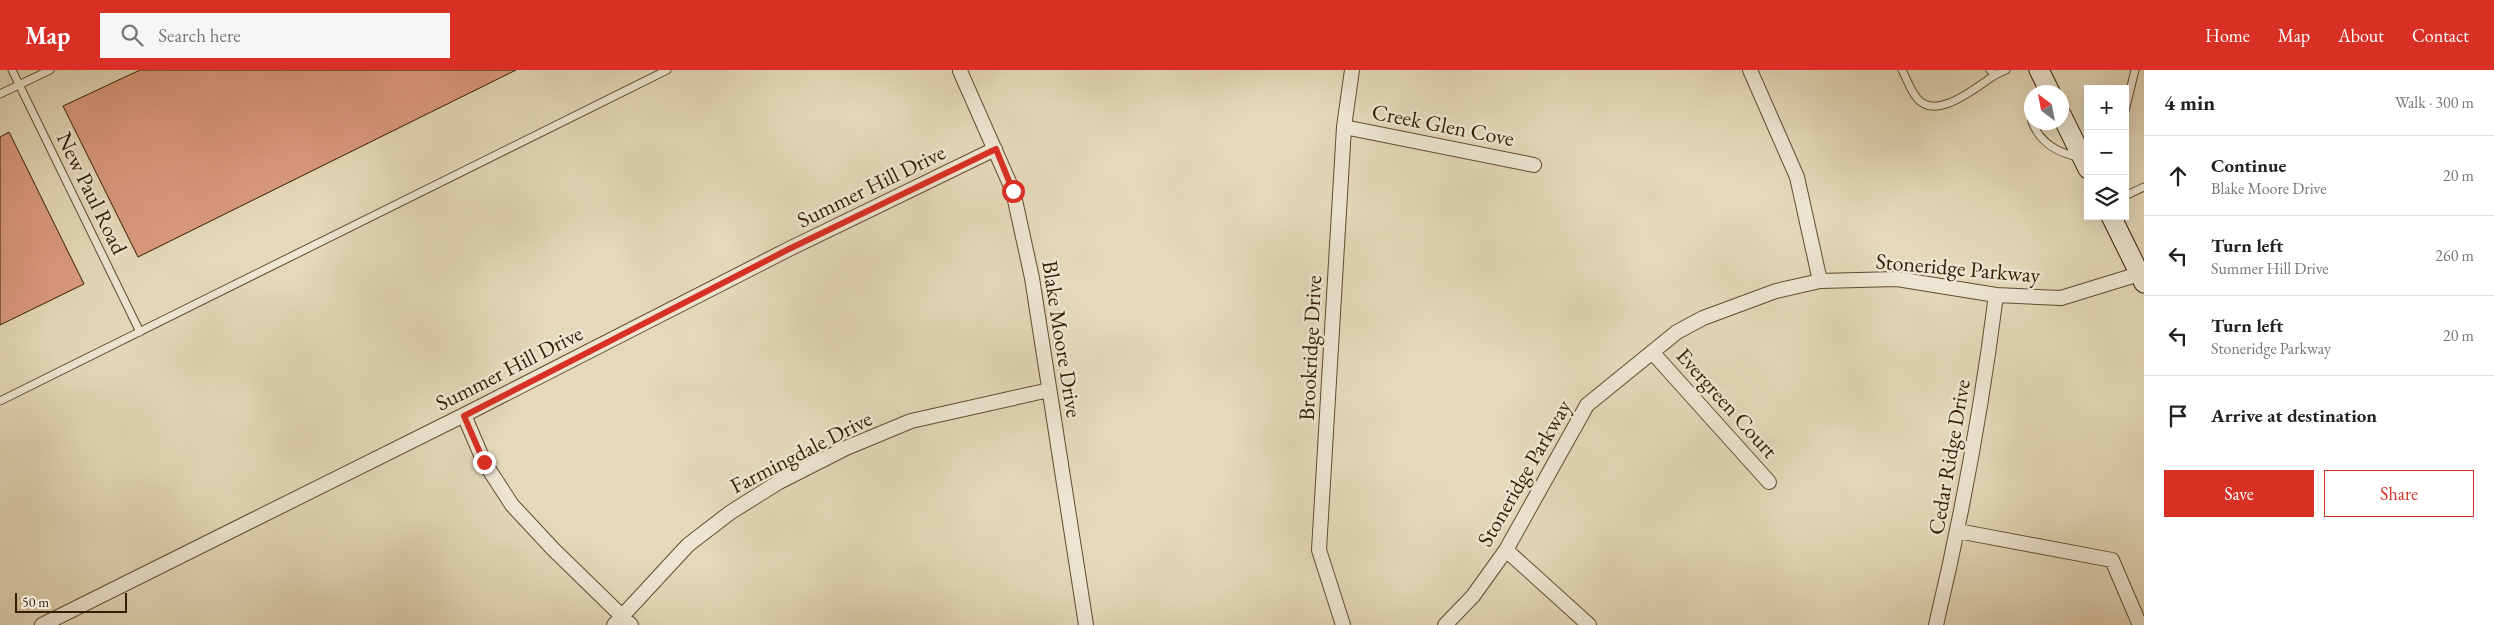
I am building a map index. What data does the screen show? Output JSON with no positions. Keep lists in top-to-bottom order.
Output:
{
  "streets": {
    "street": [
      "Creek Glen Cove",
      "Summer Hill Drive",
      "Stoneridge Parkway",
      "Blake Moore Drive",
      "Brookridge Drive",
      "Evergreen Court",
      "Farmingdale Drive",
      "Cedar Ridge Drive"
    ],
    "lane": ["New Paul Road"]
  },
  "crossings": [
    ["Creek Glen Cove", "Brookridge Drive"],
    ["Summer Hill Drive", "Blake Moore Drive"],
    ["Stoneridge Parkway", "Evergreen Court"],
    ["Stoneridge Parkway", "Cedar Ridge Drive"],
    ["Blake Moore Drive", "Farmingdale Drive"]
  ],
  "scale_bar": "50 m",
  "north": "top left",
  "page": {
    "header": "Map",
    "search": "Search here",
    "nav": [
      "Home",
      "Map",
      "About",
      "Contact"
    ],
    "heading": ["4 min", "Walk · 300 m"],
    "map_buttons": ["+", "−"],
    "list": [
      ["Continue", "Blake Moore Drive", "20 m"],
      ["Turn left", "Summer Hill Drive", "260 m"],
      ["Turn left", "Stoneridge Parkway", "20 m"],
      "Arrive at destination"
    ],
    "buttons": ["Save", "Share"],
    "scale": "50 m"
  }
}
